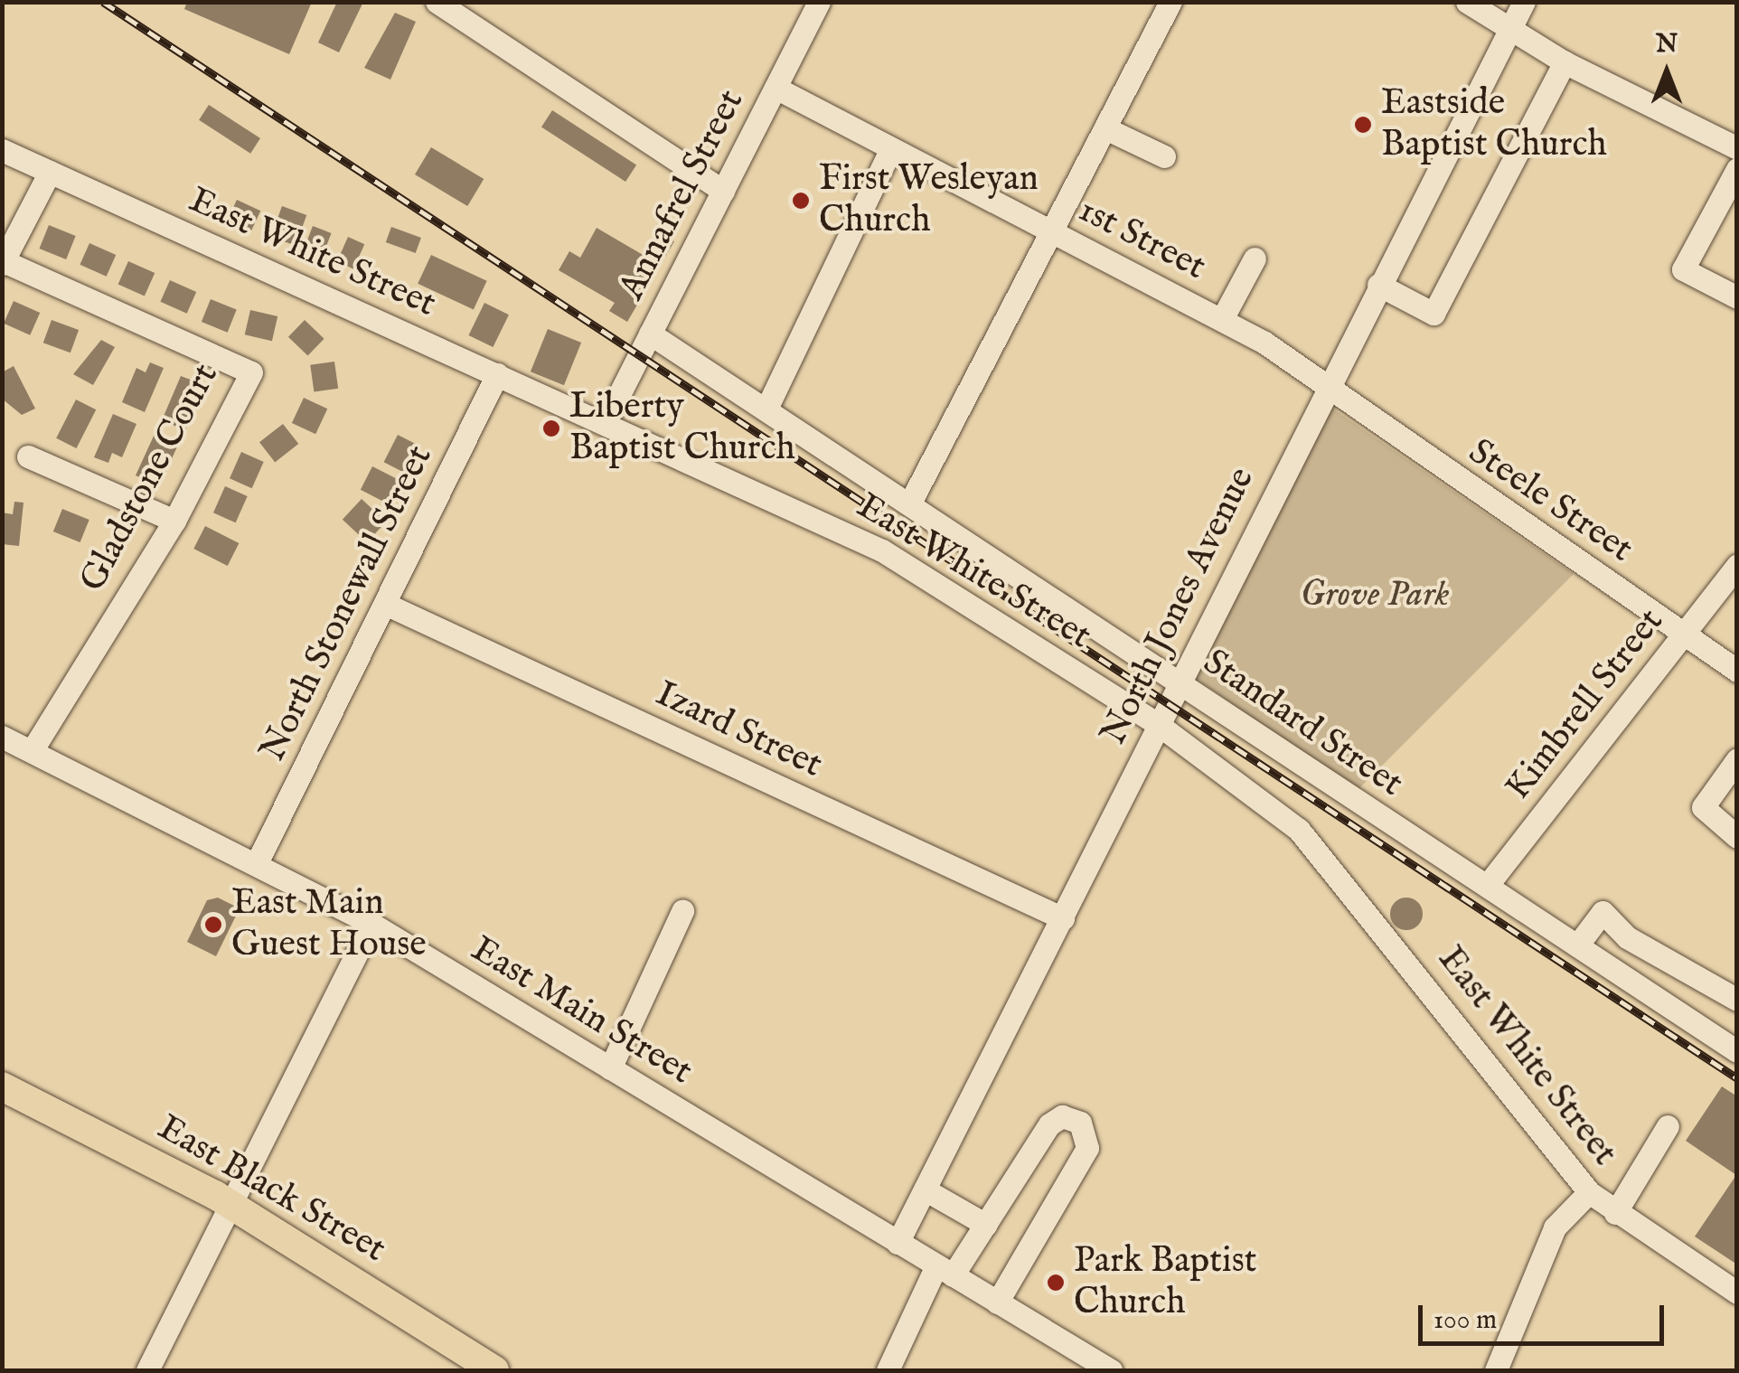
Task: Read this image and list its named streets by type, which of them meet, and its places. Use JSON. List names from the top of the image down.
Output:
{
  "streets": {
    "main road": ["East Black Street"],
    "street": [
      "Annafrel Street",
      "1st Street",
      "East White Street",
      "Gladstone Court",
      "Steele Street",
      "North Stonewall Street",
      "North Jones Avenue",
      "Kimbrell Street",
      "Standard Street",
      "Izard Street",
      "East Main Street"
    ]
  },
  "crossings": [
    ["Annafrel Street", "1st Street"],
    ["Annafrel Street", "East White Street"],
    ["Annafrel Street", "Standard Street"],
    ["1st Street", "Steele Street"],
    ["1st Street", "North Jones Avenue"],
    ["East White Street", "North Stonewall Street"],
    ["East White Street", "North Jones Avenue"],
    ["Gladstone Court", "East Main Street"],
    ["Steele Street", "North Jones Avenue"],
    ["Steele Street", "Kimbrell Street"],
    ["North Stonewall Street", "Izard Street"],
    ["North Stonewall Street", "East Main Street"],
    ["North Jones Avenue", "Standard Street"],
    ["North Jones Avenue", "Izard Street"],
    ["North Jones Avenue", "East Main Street"],
    ["Kimbrell Street", "Standard Street"]
  ],
  "parks": ["Grove Park"],
  "places": [
    "Eastside Baptist Church",
    "First Wesleyan Church",
    "Liberty Baptist Church",
    "East Main Guest House",
    "Park Baptist Church"
  ],
  "scale_bar": "100 m",
  "north": "top"
}
